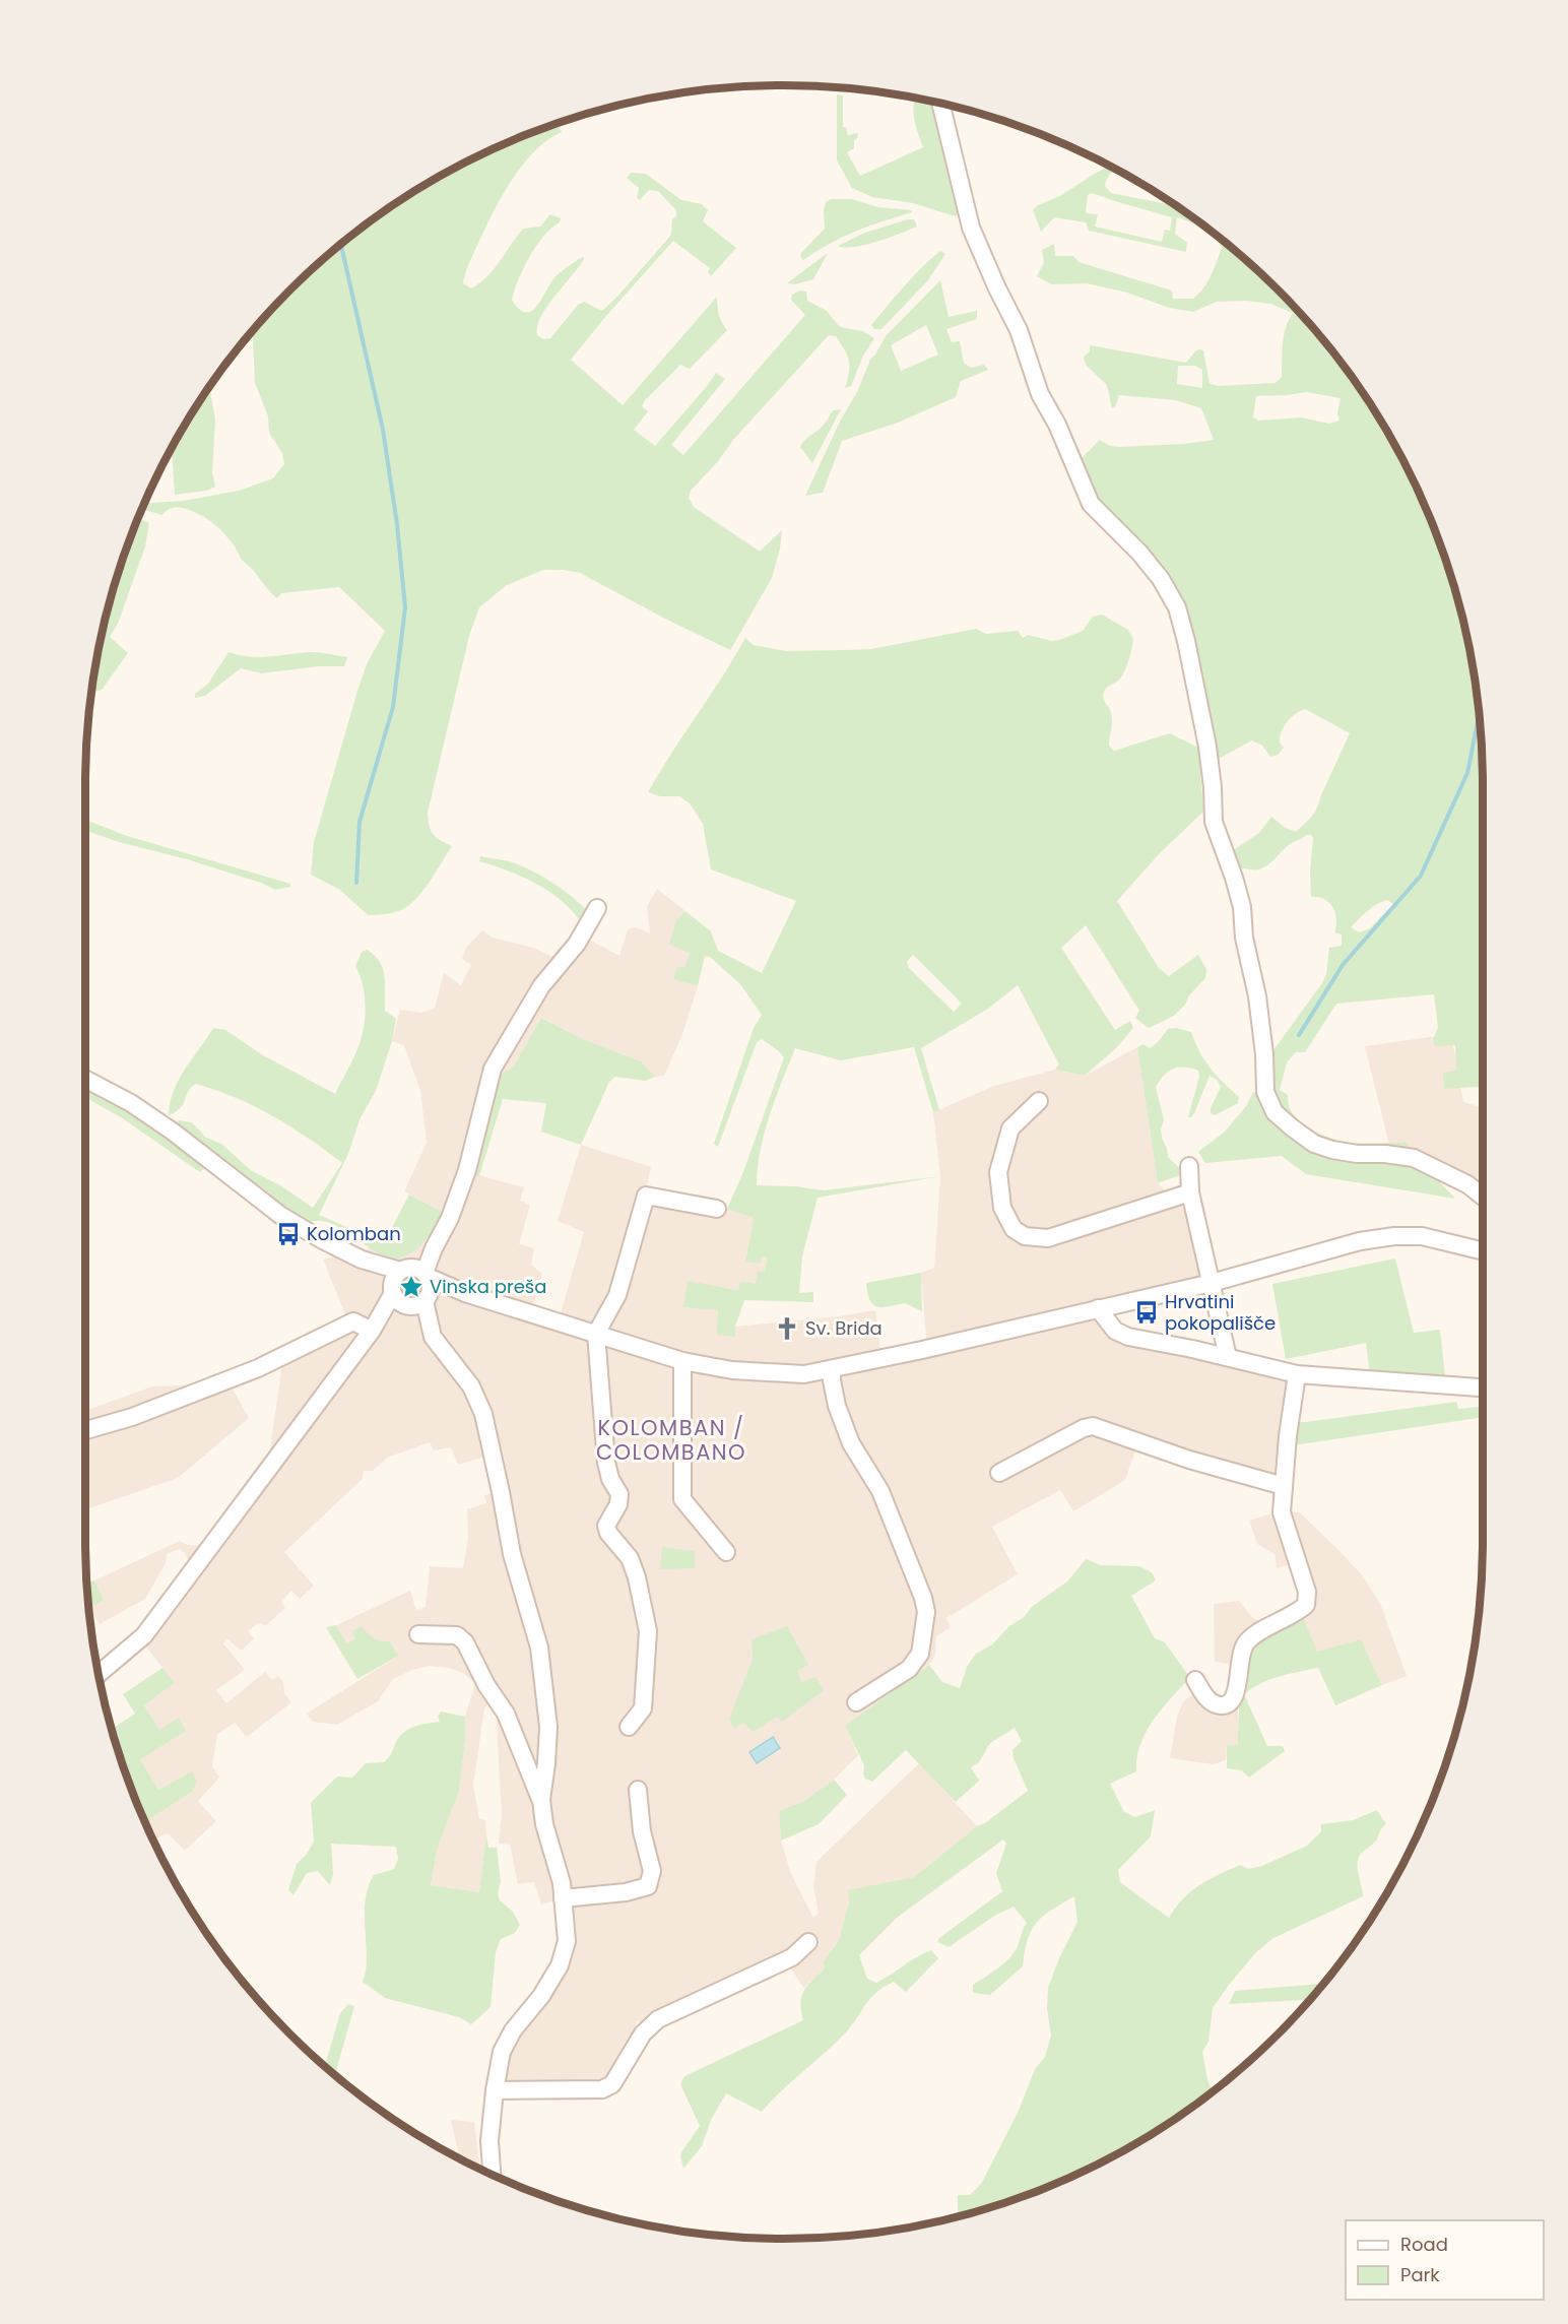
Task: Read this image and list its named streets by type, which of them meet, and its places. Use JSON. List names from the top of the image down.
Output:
{
  "districts": ["KOLOMBAN / COLOMBANO"],
  "places": {
    "bus stop": ["Kolomban", "Hrvatini pokopališče"],
    "place": ["Vinska preša"],
    "church": ["Sv. Brida"]
  },
  "legend": ["Road", "Park"]
}
